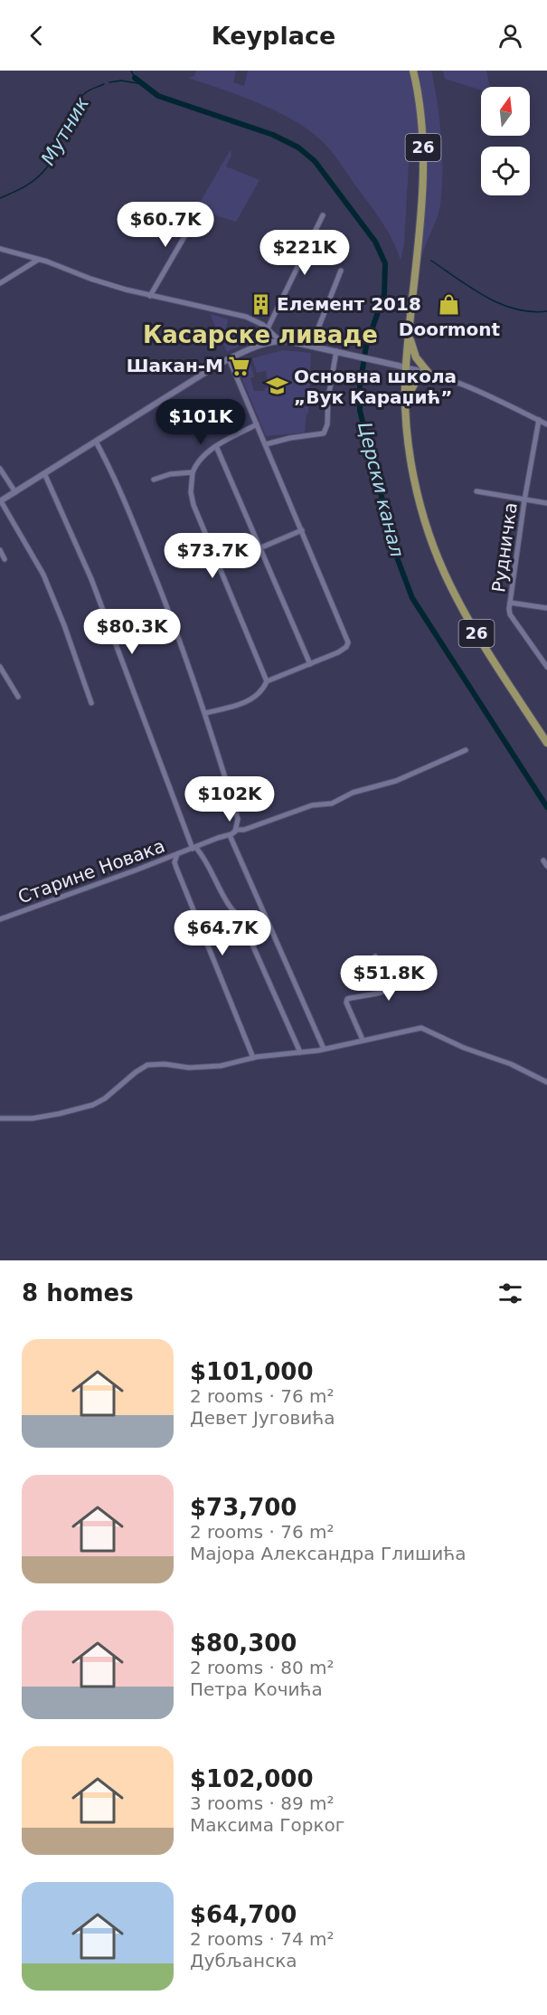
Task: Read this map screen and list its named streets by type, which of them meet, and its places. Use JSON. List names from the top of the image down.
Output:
{
  "streets": {
    "main road": ["26"],
    "street": ["Рудничка", "Старине Новака"]
  },
  "districts": ["Касарске ливаде"],
  "water": ["Мутник", "Церски канал"],
  "places": {
    "building": ["Елемент 2018"],
    "shop": ["Doormont"],
    "supermarket": ["Шакан-М"],
    "school or university": ["Основна школа „Вук Караџић”"]
  },
  "north": "top",
  "page": {
    "header": "Keyplace",
    "price": [
      "$60.7K",
      "$221K",
      "$101K",
      "$73.7K",
      "$80.3K",
      "$102K",
      "$64.7K",
      "$51.8K"
    ],
    "heading": "8 homes",
    "list": [
      {
        "name": "$101,000",
        "note": "2 rooms · 76 m² · Девет Југовића"
      },
      {
        "name": "$73,700",
        "note": "2 rooms · 76 m² · Мајора Александра Глишића"
      },
      {
        "name": "$80,300",
        "note": "2 rooms · 80 m² · Петра Кочића"
      },
      {
        "name": "$102,000",
        "note": "3 rooms · 89 m² · Максима Горког"
      },
      {
        "name": "$64,700",
        "note": "2 rooms · 74 m² · Дубљанска"
      }
    ]
  }
}
